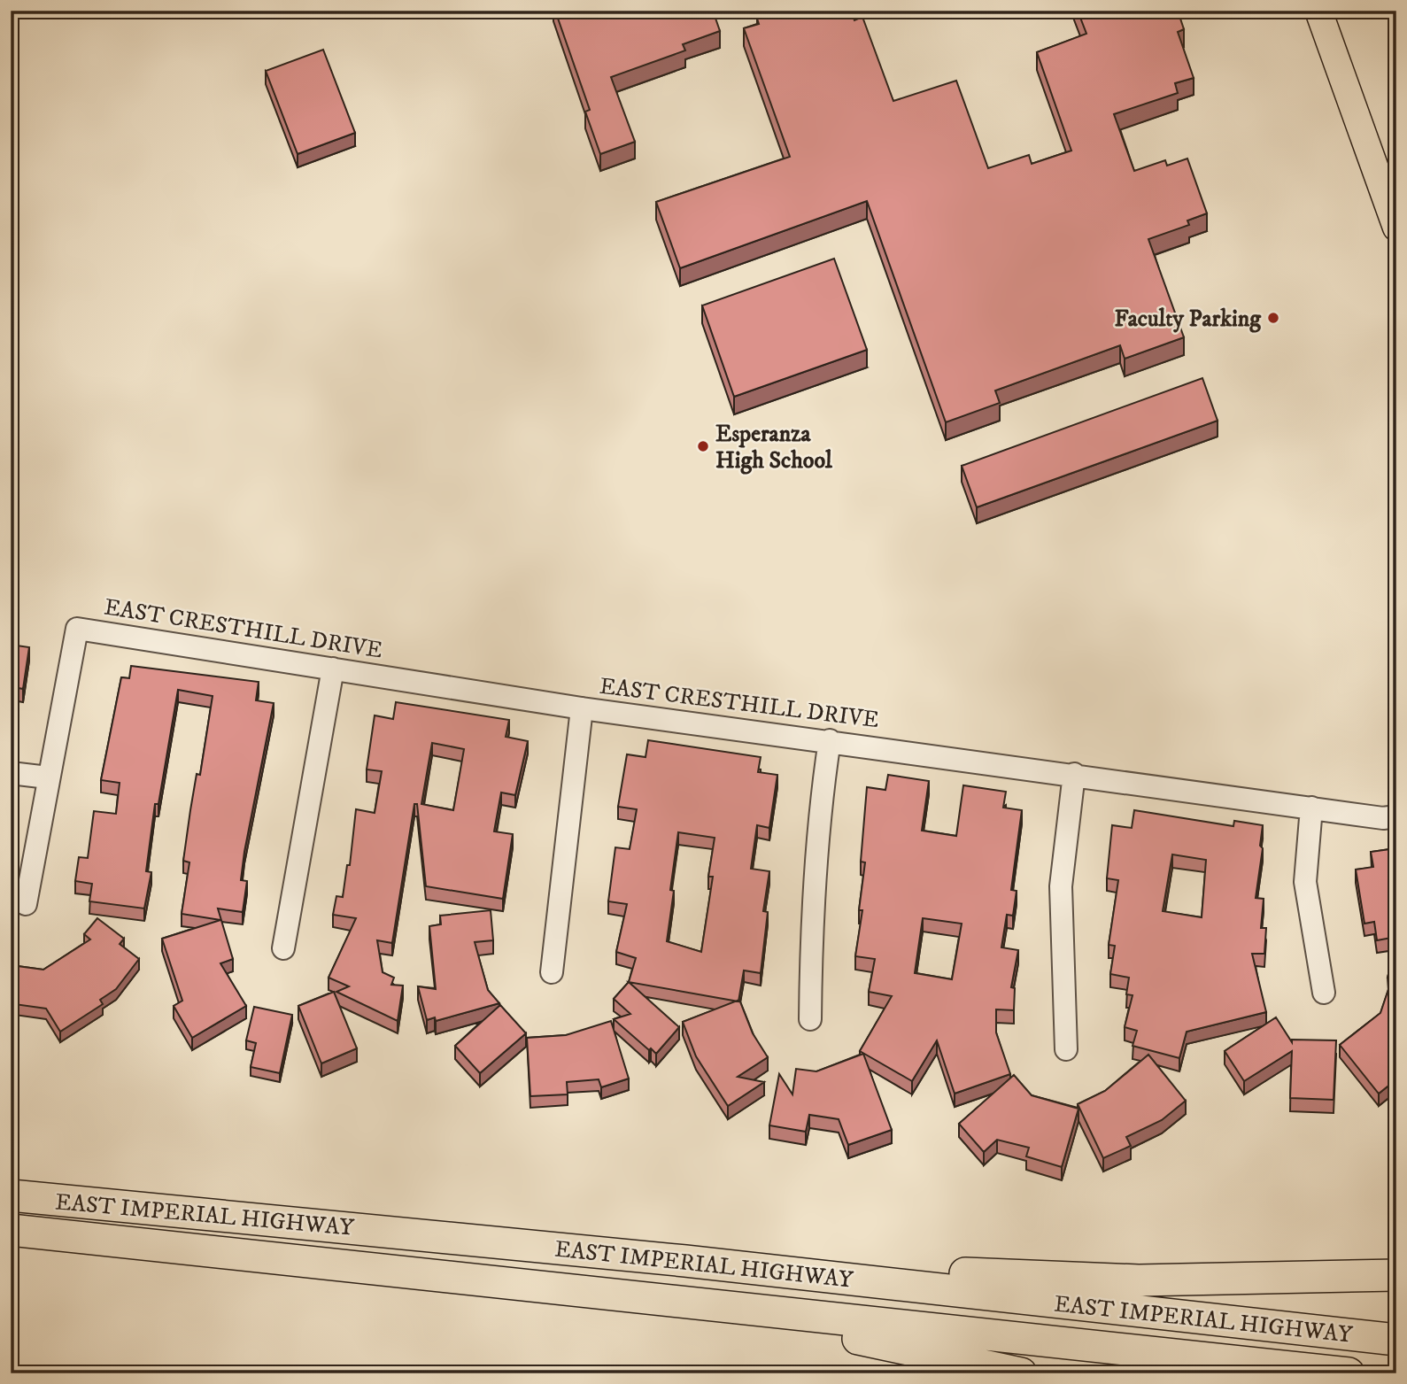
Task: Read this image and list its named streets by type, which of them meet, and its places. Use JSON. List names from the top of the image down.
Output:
{
  "streets": {
    "highway": ["EAST IMPERIAL HIGHWAY"],
    "street": ["EAST CRESTHILL DRIVE"]
  },
  "places": ["Faculty Parking", "Esperanza High School"]
}
